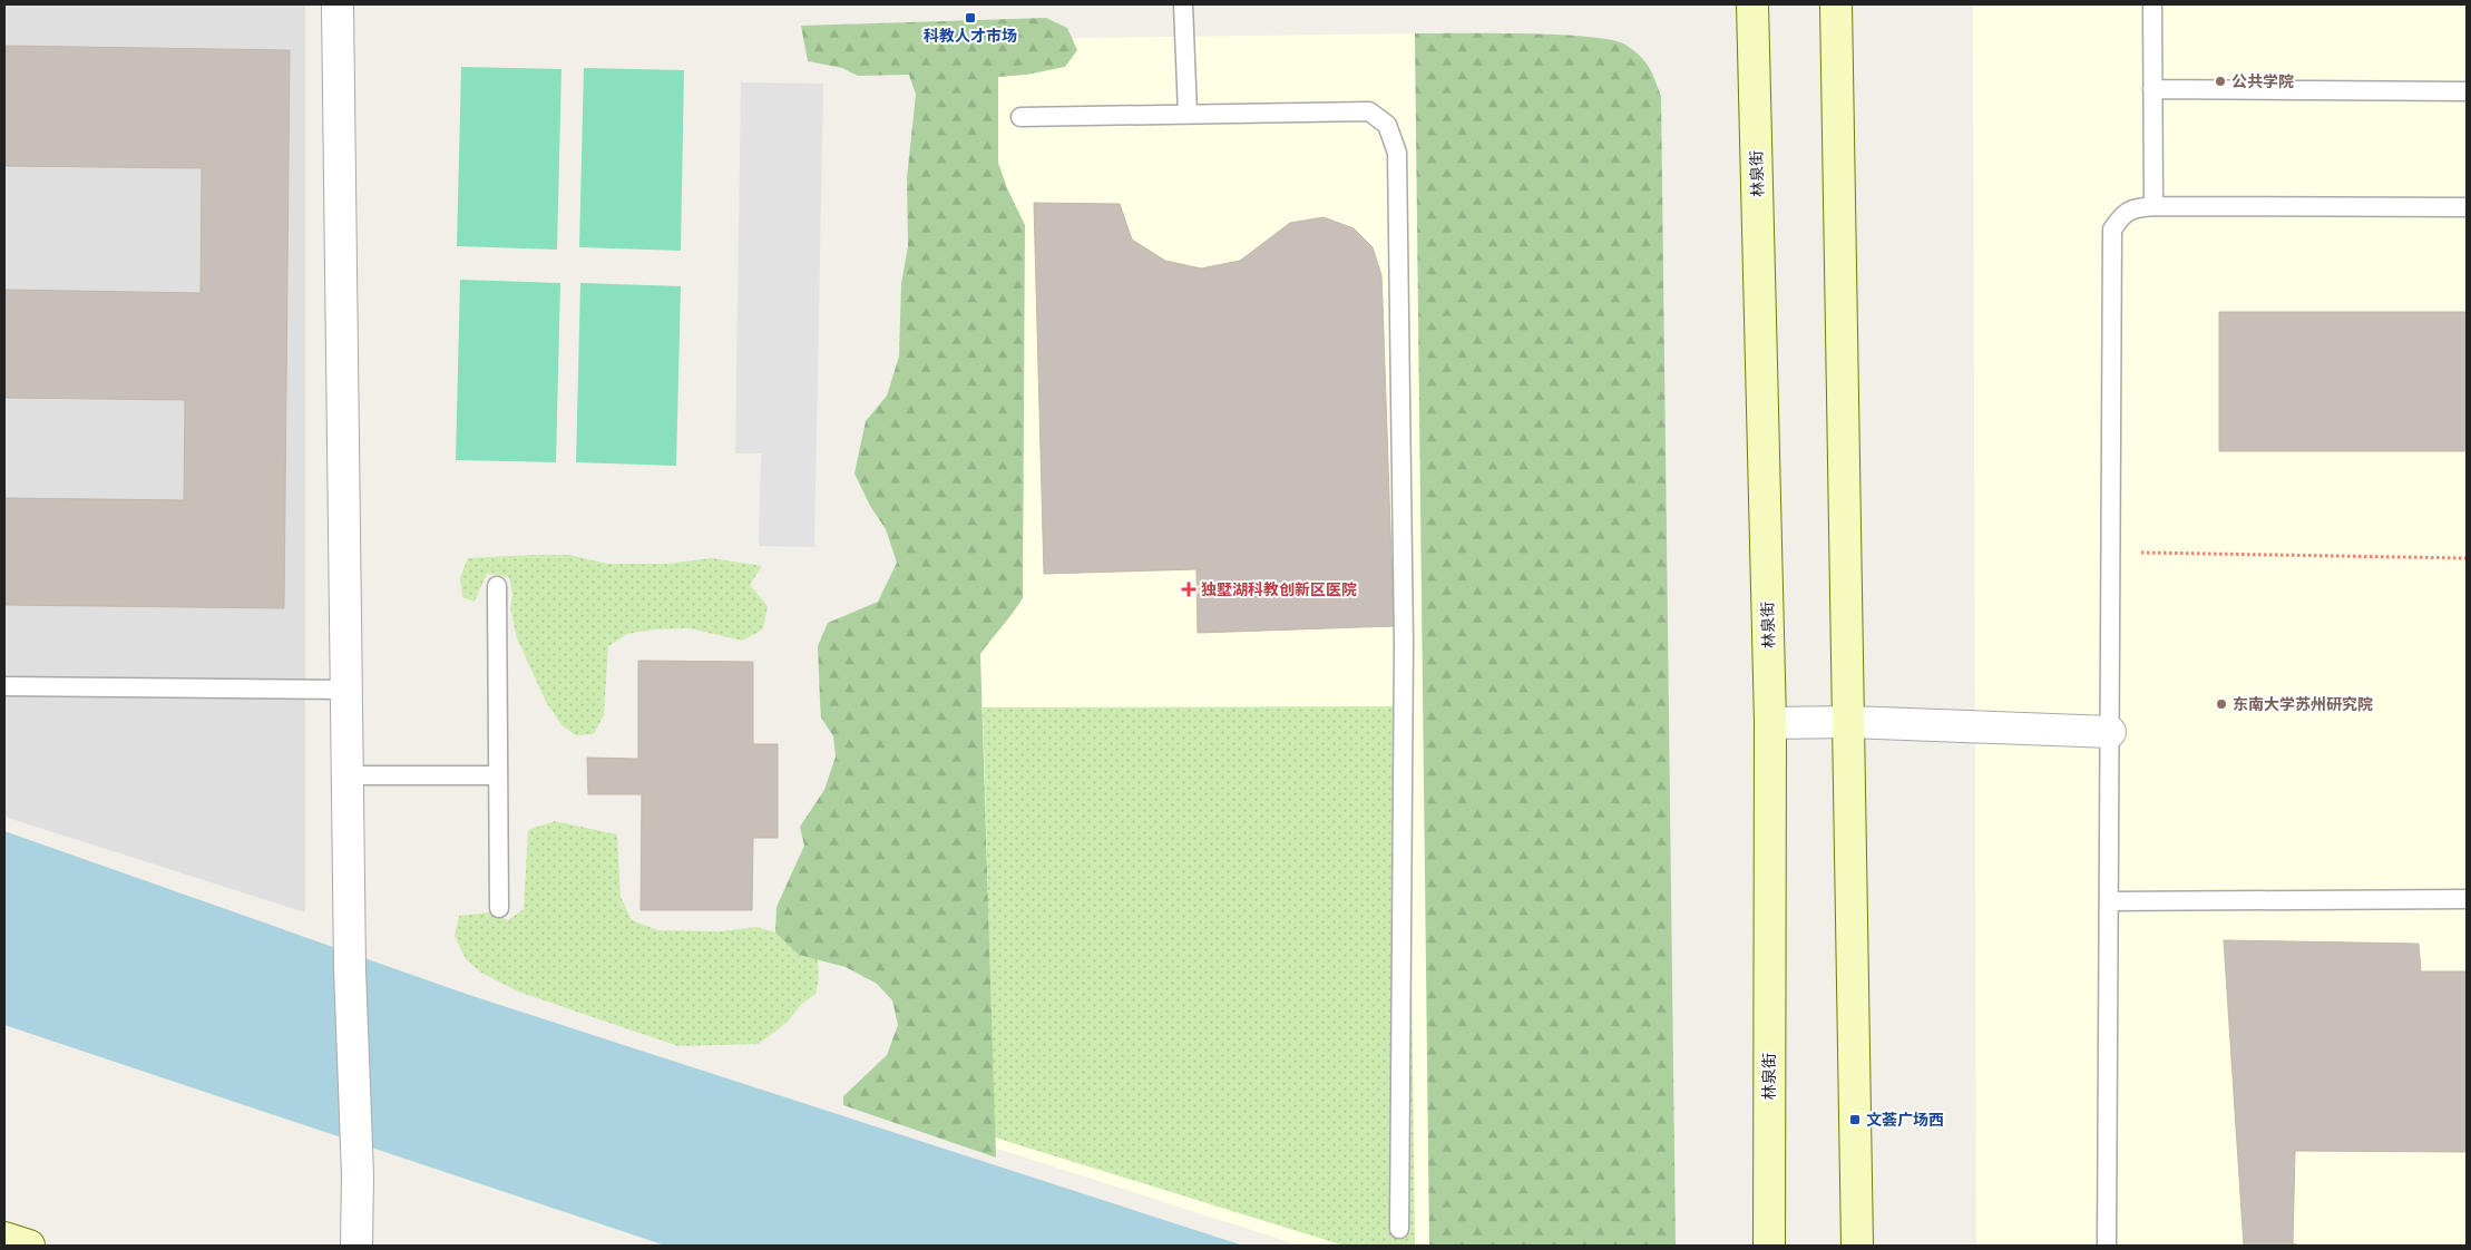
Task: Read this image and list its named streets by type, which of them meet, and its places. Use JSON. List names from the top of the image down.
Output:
{
  "streets": {
    "main road": ["林泉街"]
  },
  "places": {
    "transit": ["科教人才市场", "文荟广场西"],
    "other": ["公共学院", "东南大学苏州研究院"],
    "health": ["独墅湖科教创新区医院"]
  }
}
